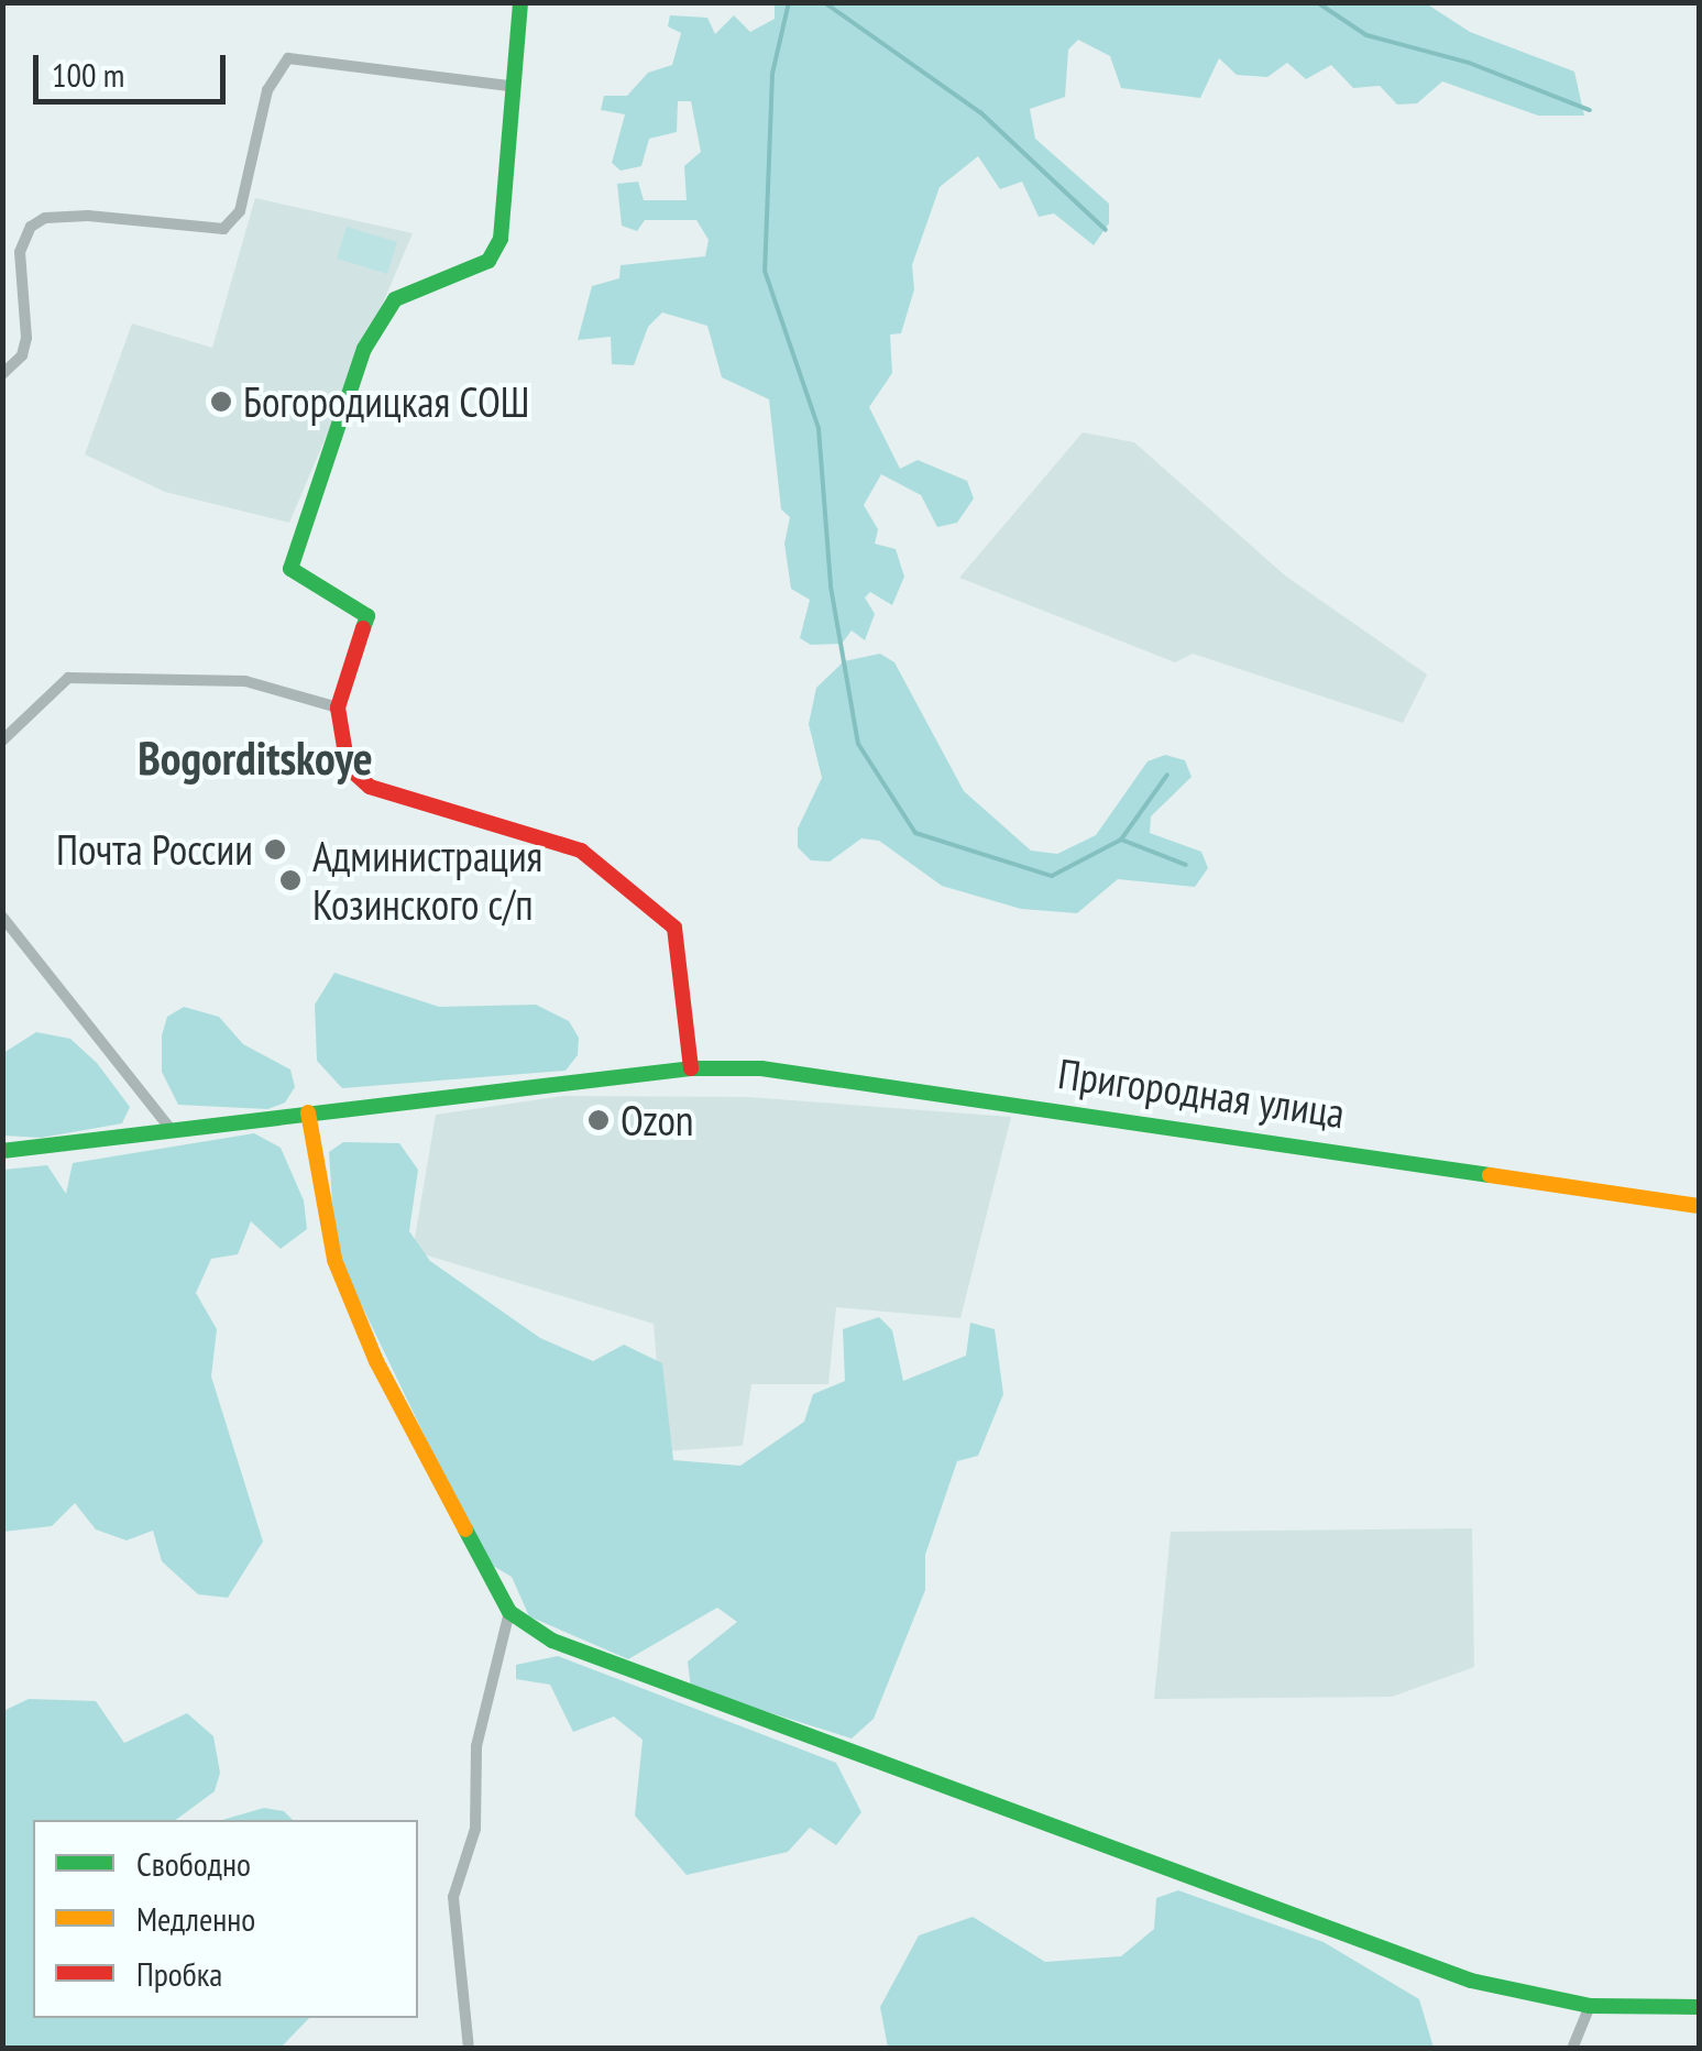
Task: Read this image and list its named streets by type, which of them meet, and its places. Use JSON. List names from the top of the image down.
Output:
{
  "streets": {
    "street": ["Пригородная улица"]
  },
  "districts": ["Bogorditskoye"],
  "places": [
    "Богородицкая СОШ",
    "Почта России",
    "Администрация Козинского с/п",
    "Ozon"
  ],
  "legend": ["Свободно", "Медленно", "Пробка"],
  "scale_bar": "100 m"
}
